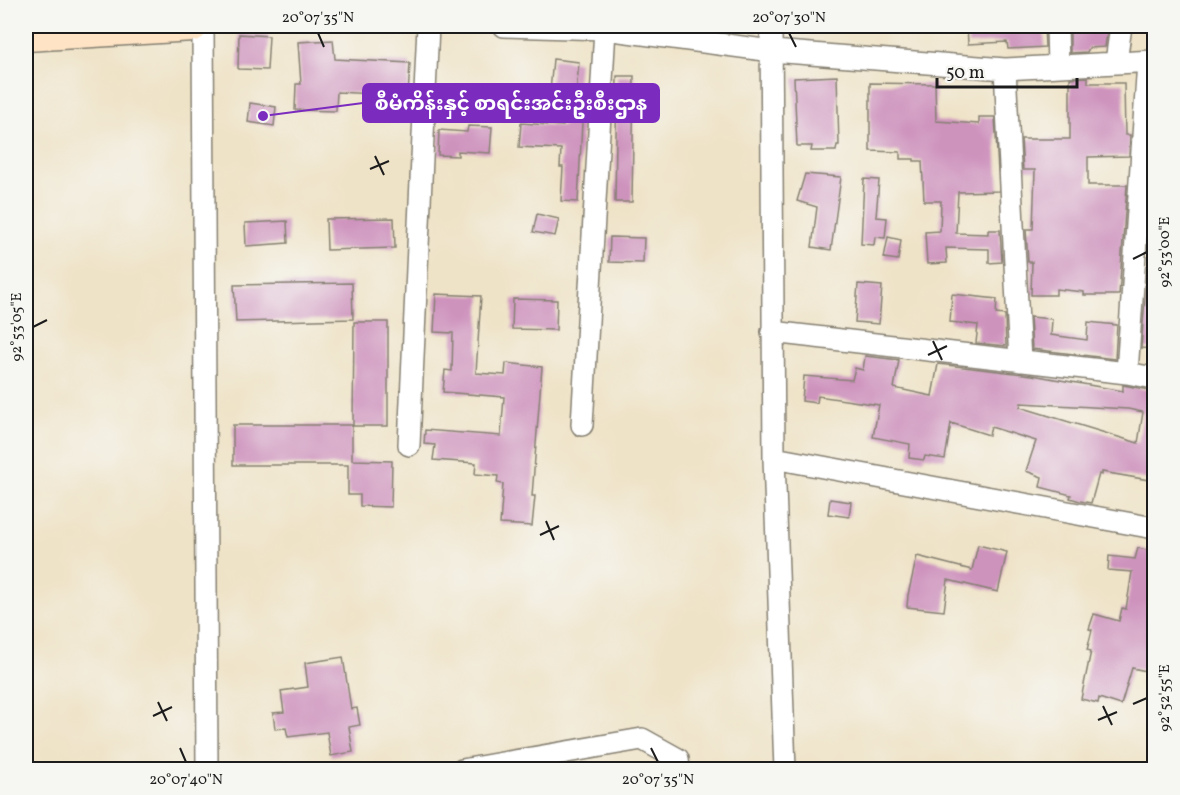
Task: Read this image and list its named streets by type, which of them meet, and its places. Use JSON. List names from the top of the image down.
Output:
{
  "places": ["စီမံကိန်းနှင့် စာရင်းအင်းဦးစီးဌာန"],
  "scale_bar": "50 m",
  "coordinates": [
    "20°07'35\"N",
    "20°07'30\"N",
    "92°53'00\"E",
    "92°53'05\"E",
    "92°52'55\"E",
    "20°07'40\"N"
  ]
}
